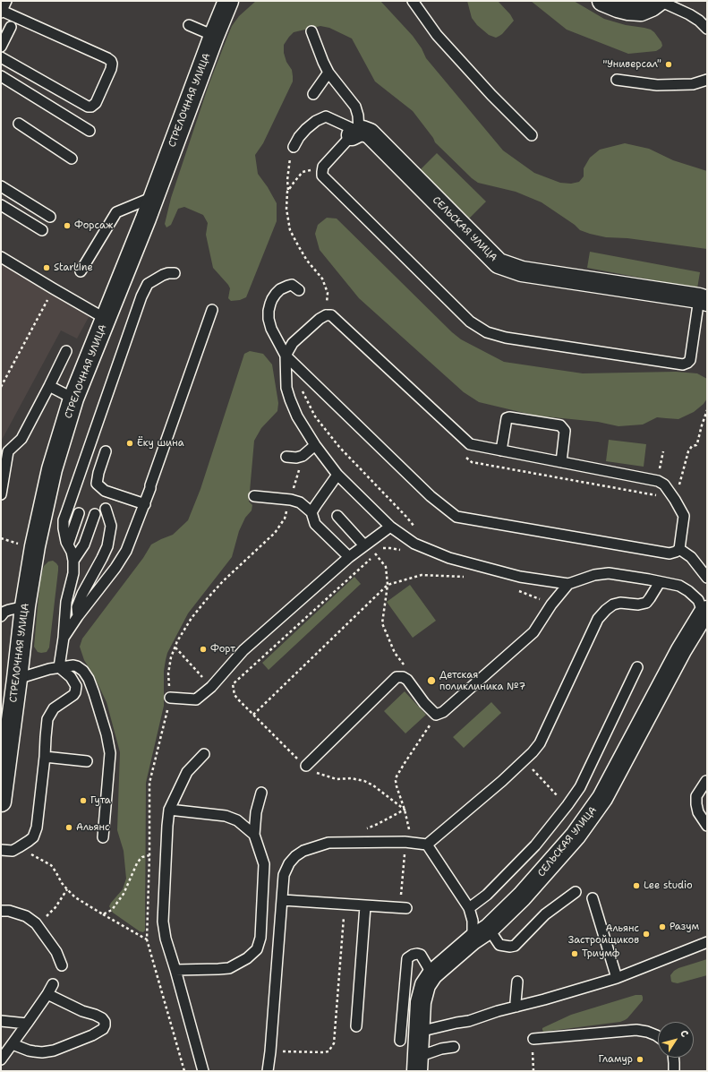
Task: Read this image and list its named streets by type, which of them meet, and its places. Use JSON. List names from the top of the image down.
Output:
{
  "streets": {
    "street": ["СТРЕЛОЧНАЯ УЛИЦА", "СЕЛЬСКАЯ УЛИЦА"]
  },
  "places": [
    "\"Универсал\"",
    "Форсаж",
    "StarLine",
    "Ёку шина",
    "Форт",
    "Детская поликлиника №7",
    "Гута",
    "Альянс",
    "Lee studio",
    "Разум",
    "Альянс Застройщиков",
    "Триумф",
    "Гламур"
  ],
  "north": "top right"
}
